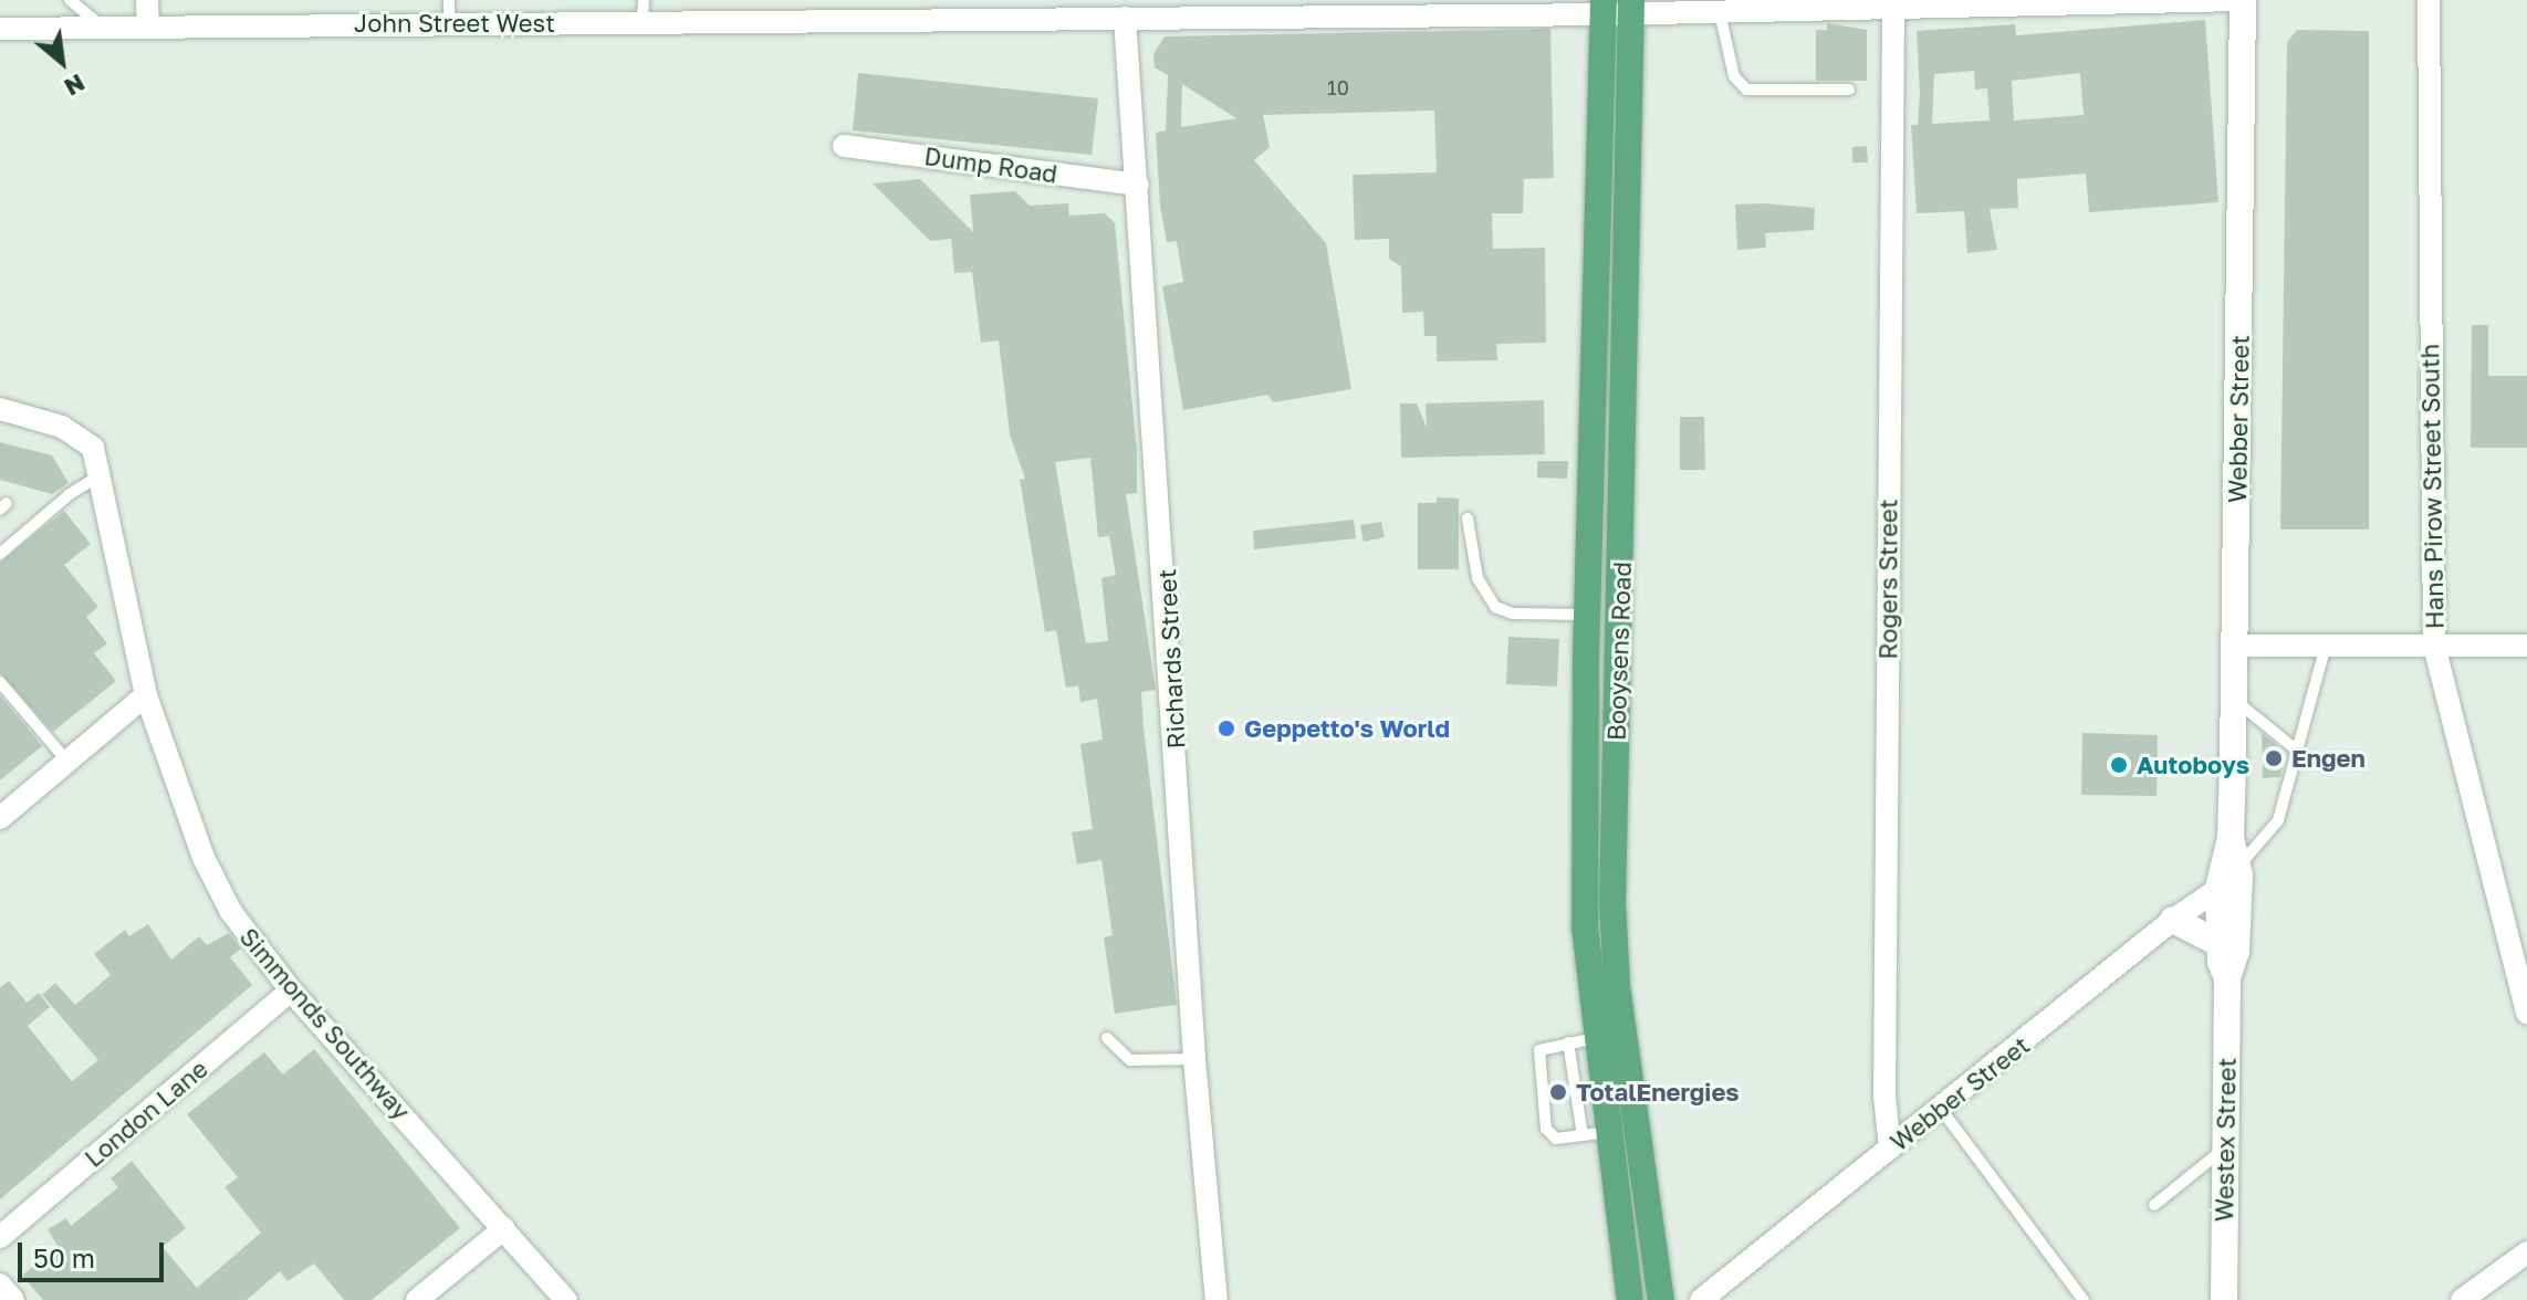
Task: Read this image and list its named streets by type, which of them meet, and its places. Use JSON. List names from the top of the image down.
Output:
{
  "streets": {
    "main road": ["Booysens Road"],
    "street": [
      "John Street West",
      "Dump Road",
      "Webber Street",
      "Hans Pirow Street South",
      "Rogers Street",
      "Richards Street",
      "Simmonds Southway",
      "London Lane",
      "Westex Street"
    ]
  },
  "crossings": [
    ["John Street West", "Rogers Street"],
    ["John Street West", "Booysens Road"],
    ["John Street West", "Richards Street"],
    ["Dump Road", "Richards Street"],
    ["Webber Street", "Rogers Street"],
    ["Webber Street", "Westex Street"],
    ["Simmonds Southway", "London Lane"]
  ],
  "places": [
    "Geppetto's World",
    "Engen",
    "Autoboys",
    "TotalEnergies"
  ],
  "house_numbers": ["10"],
  "scale_bar": "50 m",
  "north": "bottom right"
}
